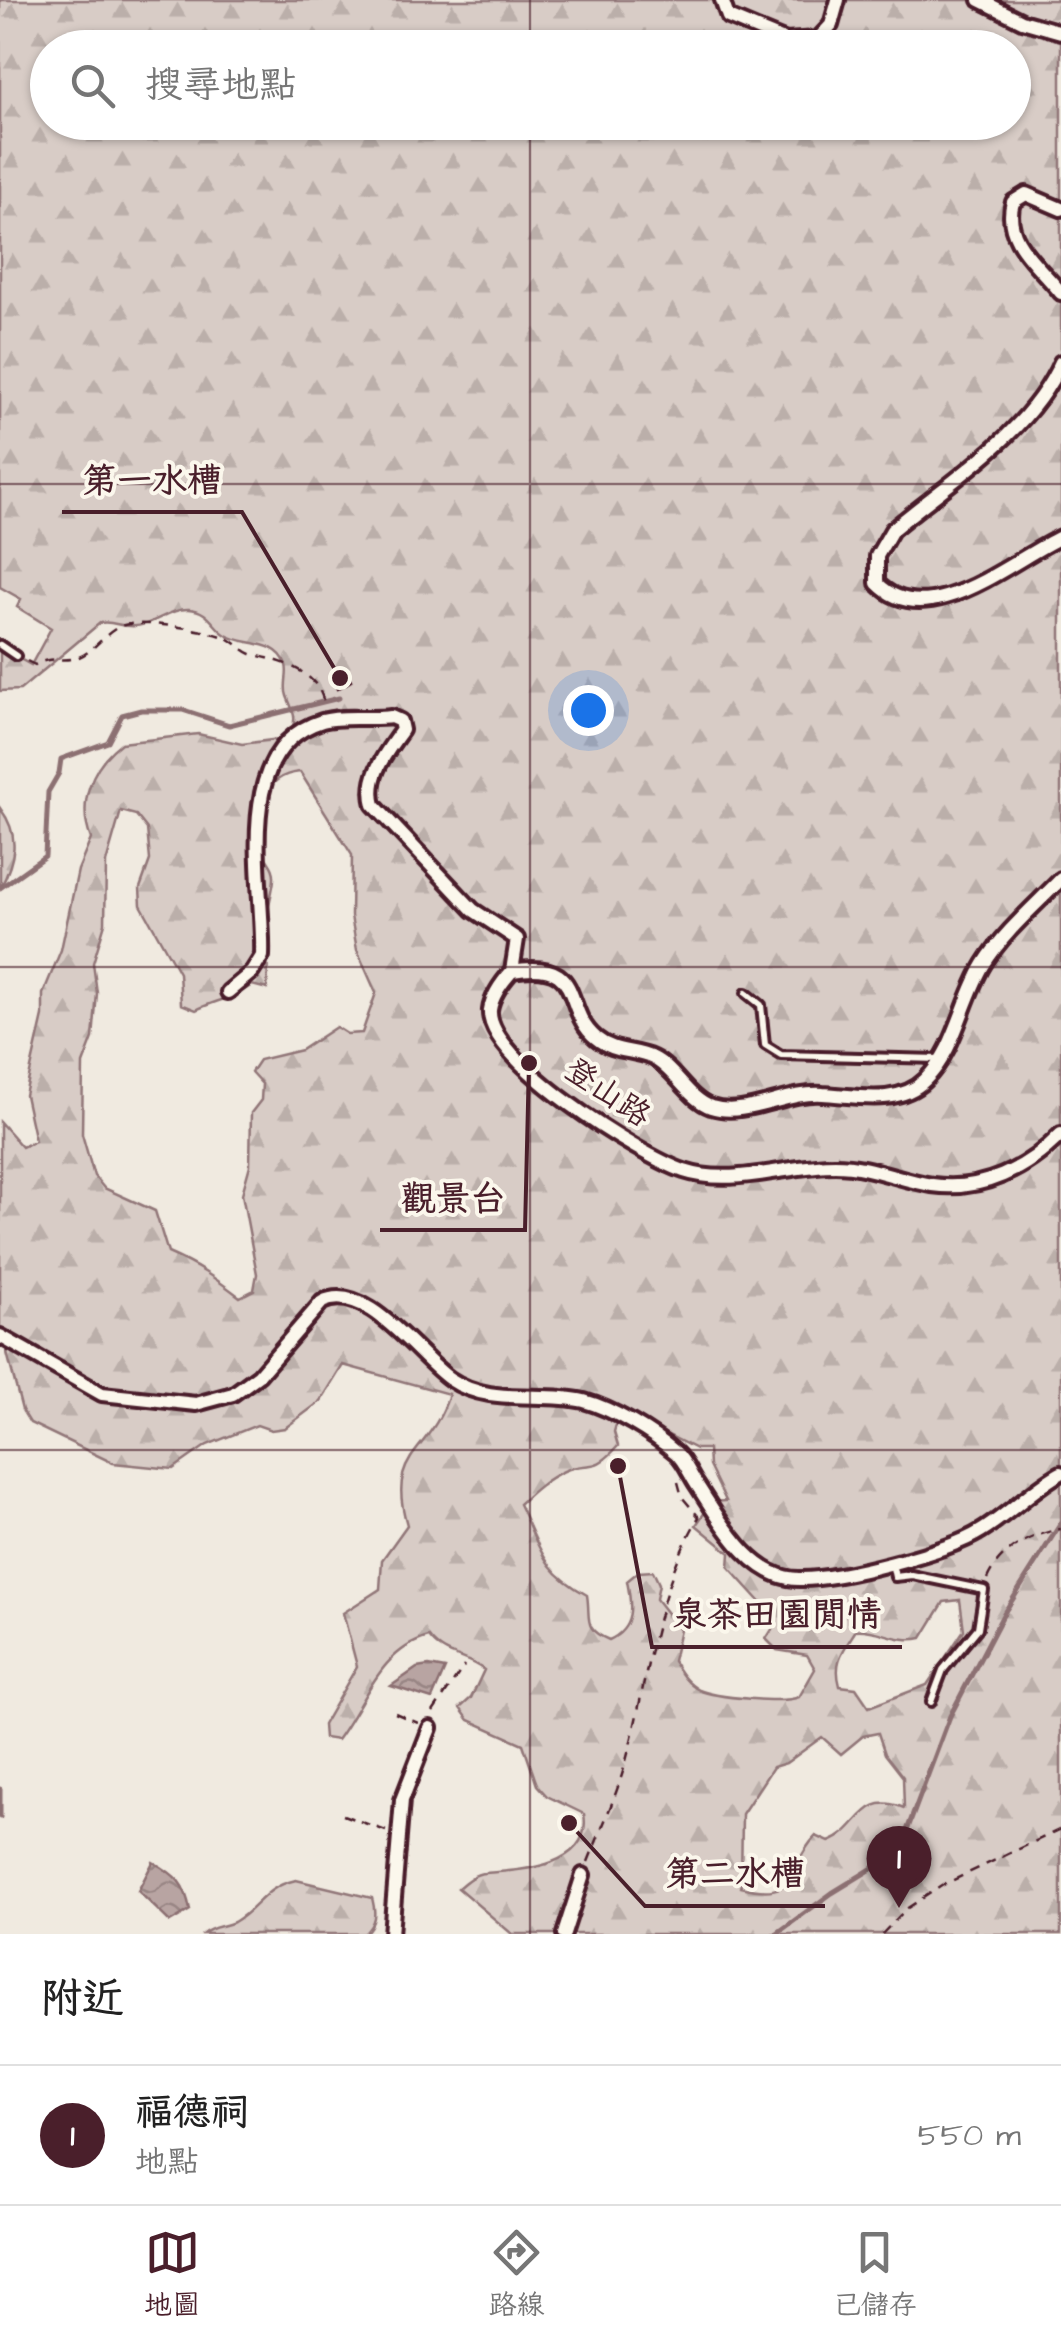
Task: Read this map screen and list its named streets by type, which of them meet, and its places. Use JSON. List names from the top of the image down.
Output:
{
  "streets": {
    "street": ["登山路"]
  },
  "places": [
    "第一水槽",
    "觀景台",
    "泉茶田園閒情",
    "第二水槽"
  ],
  "page": {
    "search": "搜尋地點",
    "pins": "1",
    "heading": "附近",
    "list": [
      {
        "mark": "1",
        "name": "福德祠",
        "note": "地點",
        "value": "550 m"
      }
    ],
    "nav": ["地圖", "路線", "已儲存"]
  }
}
